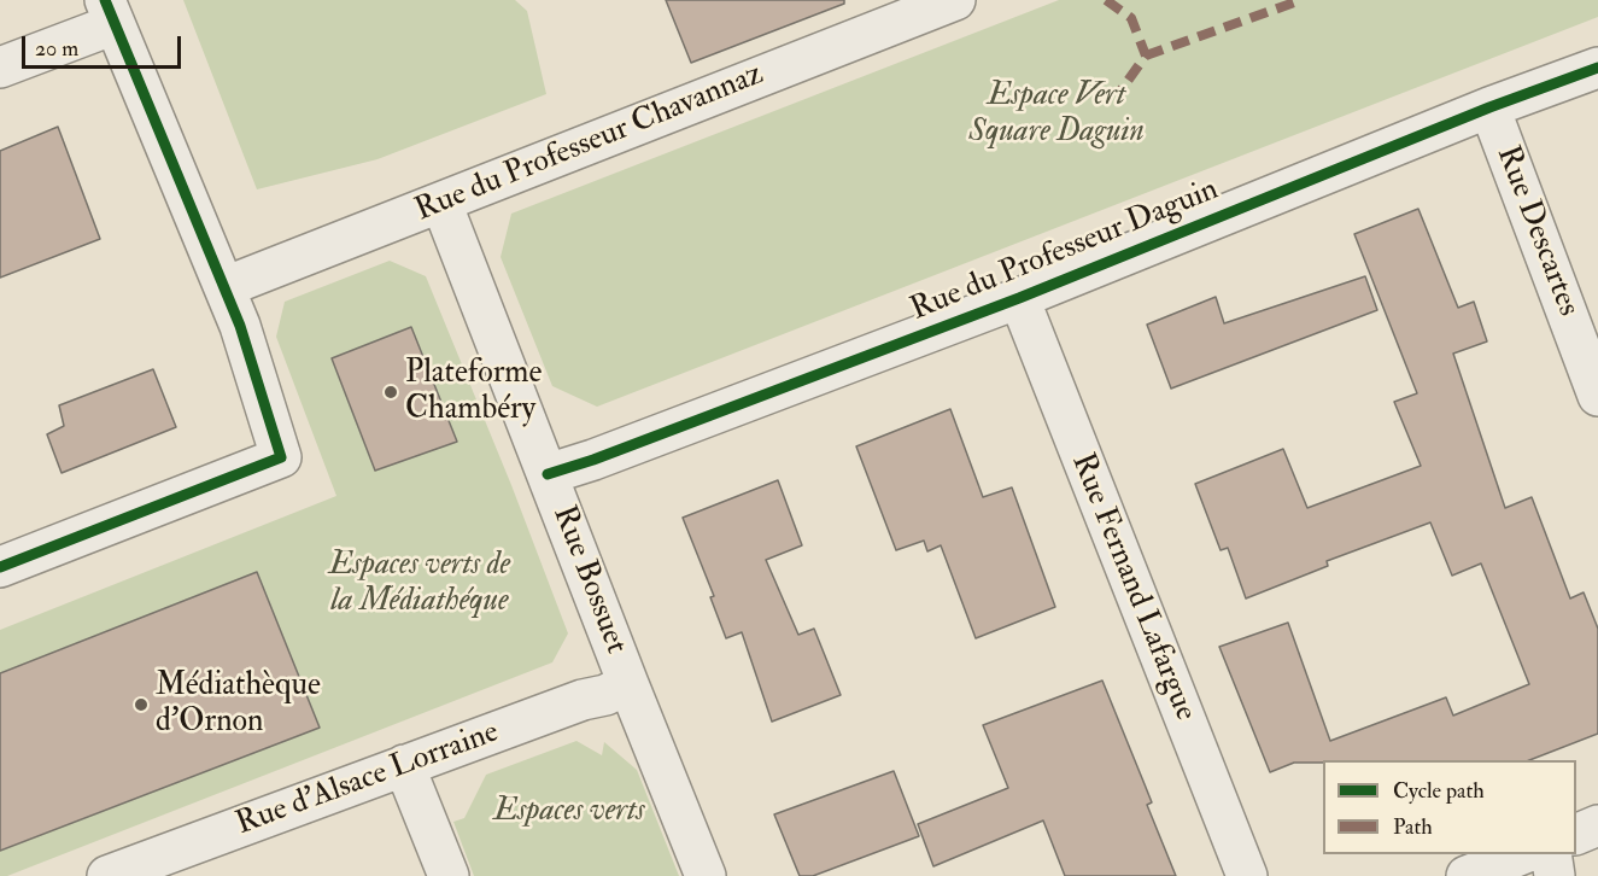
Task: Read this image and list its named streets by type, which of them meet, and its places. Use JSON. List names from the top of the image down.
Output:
{
  "streets": {
    "street": [
      "Rue du Professeur Chavannaz",
      "Rue Descartes",
      "Rue du Professeur Daguin",
      "Rue Bossuet",
      "Rue Fernand Lafargue",
      "Rue d'Alsace Lorraine"
    ]
  },
  "crossings": [
    ["Rue du Professeur Chavannaz", "Rue Bossuet"],
    ["Rue Descartes", "Rue du Professeur Daguin"],
    ["Rue du Professeur Daguin", "Rue Bossuet"],
    ["Rue du Professeur Daguin", "Rue Fernand Lafargue"],
    ["Rue Bossuet", "Rue d'Alsace Lorraine"]
  ],
  "parks": ["Espace Vert Square Daguin", "Espaces verts de la Médiathéque", "Espaces verts"],
  "places": ["Plateforme Chambéry", "Médiathèque d’Ornon"],
  "legend": ["Cycle path", "Path"],
  "scale_bar": "20 m"
}
